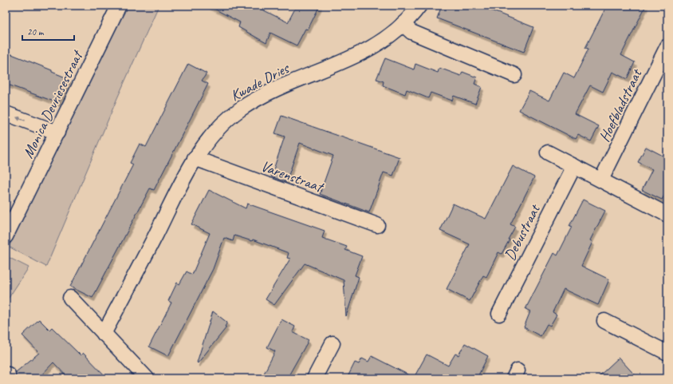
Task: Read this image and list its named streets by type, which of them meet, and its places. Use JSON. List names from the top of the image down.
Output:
{
  "streets": {
    "street": [
      "Kwade Dries",
      "Monica Devriesestraat",
      "Hoefbladstraat",
      "Varenstraat",
      "Debustraat"
    ]
  },
  "crossings": [
    ["Kwade Dries", "Varenstraat"]
  ],
  "scale_bar": "20 m"
}
